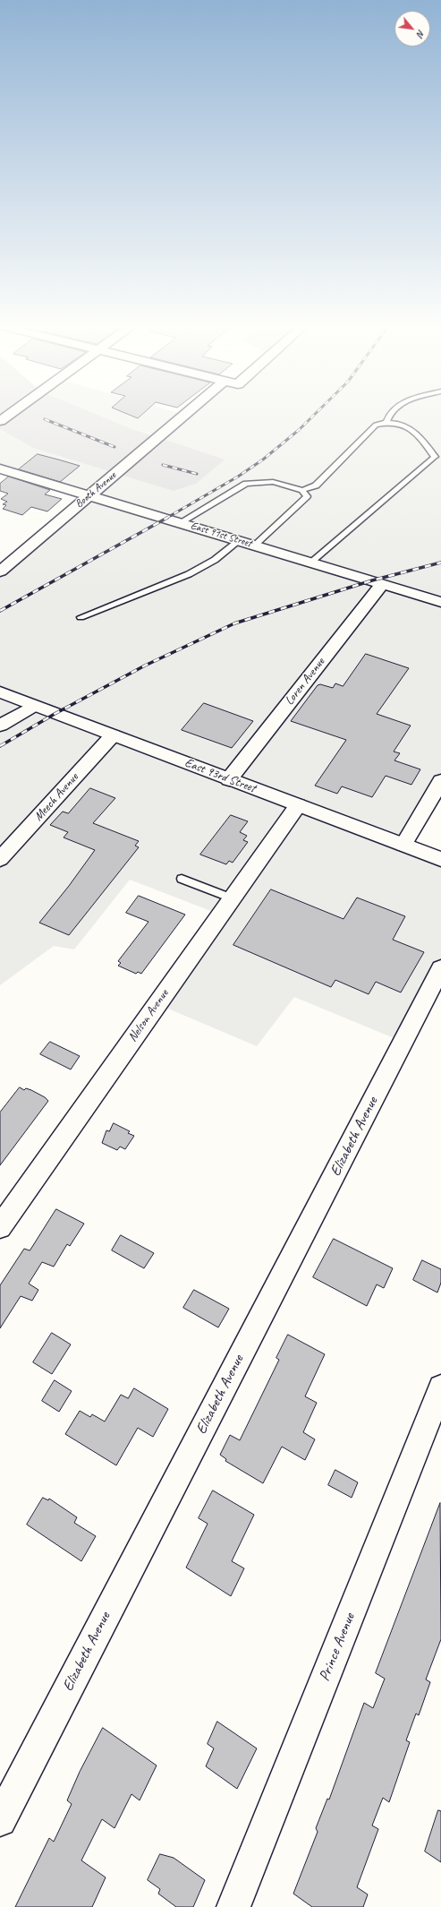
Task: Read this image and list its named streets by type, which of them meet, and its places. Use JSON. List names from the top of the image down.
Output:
{
  "streets": {
    "street": [
      "Booth Avenue",
      "East 91st Street",
      "Loren Avenue",
      "East 93rd Street",
      "Meech Avenue",
      "Nelson Avenue",
      "Elizabeth Avenue",
      "Prince Avenue"
    ]
  },
  "crossings": [
    ["Booth Avenue", "East 91st Street"],
    ["East 91st Street", "Loren Avenue"],
    ["Loren Avenue", "East 93rd Street"],
    ["East 93rd Street", "Meech Avenue"],
    ["East 93rd Street", "Nelson Avenue"]
  ],
  "north": "bottom right"
}
